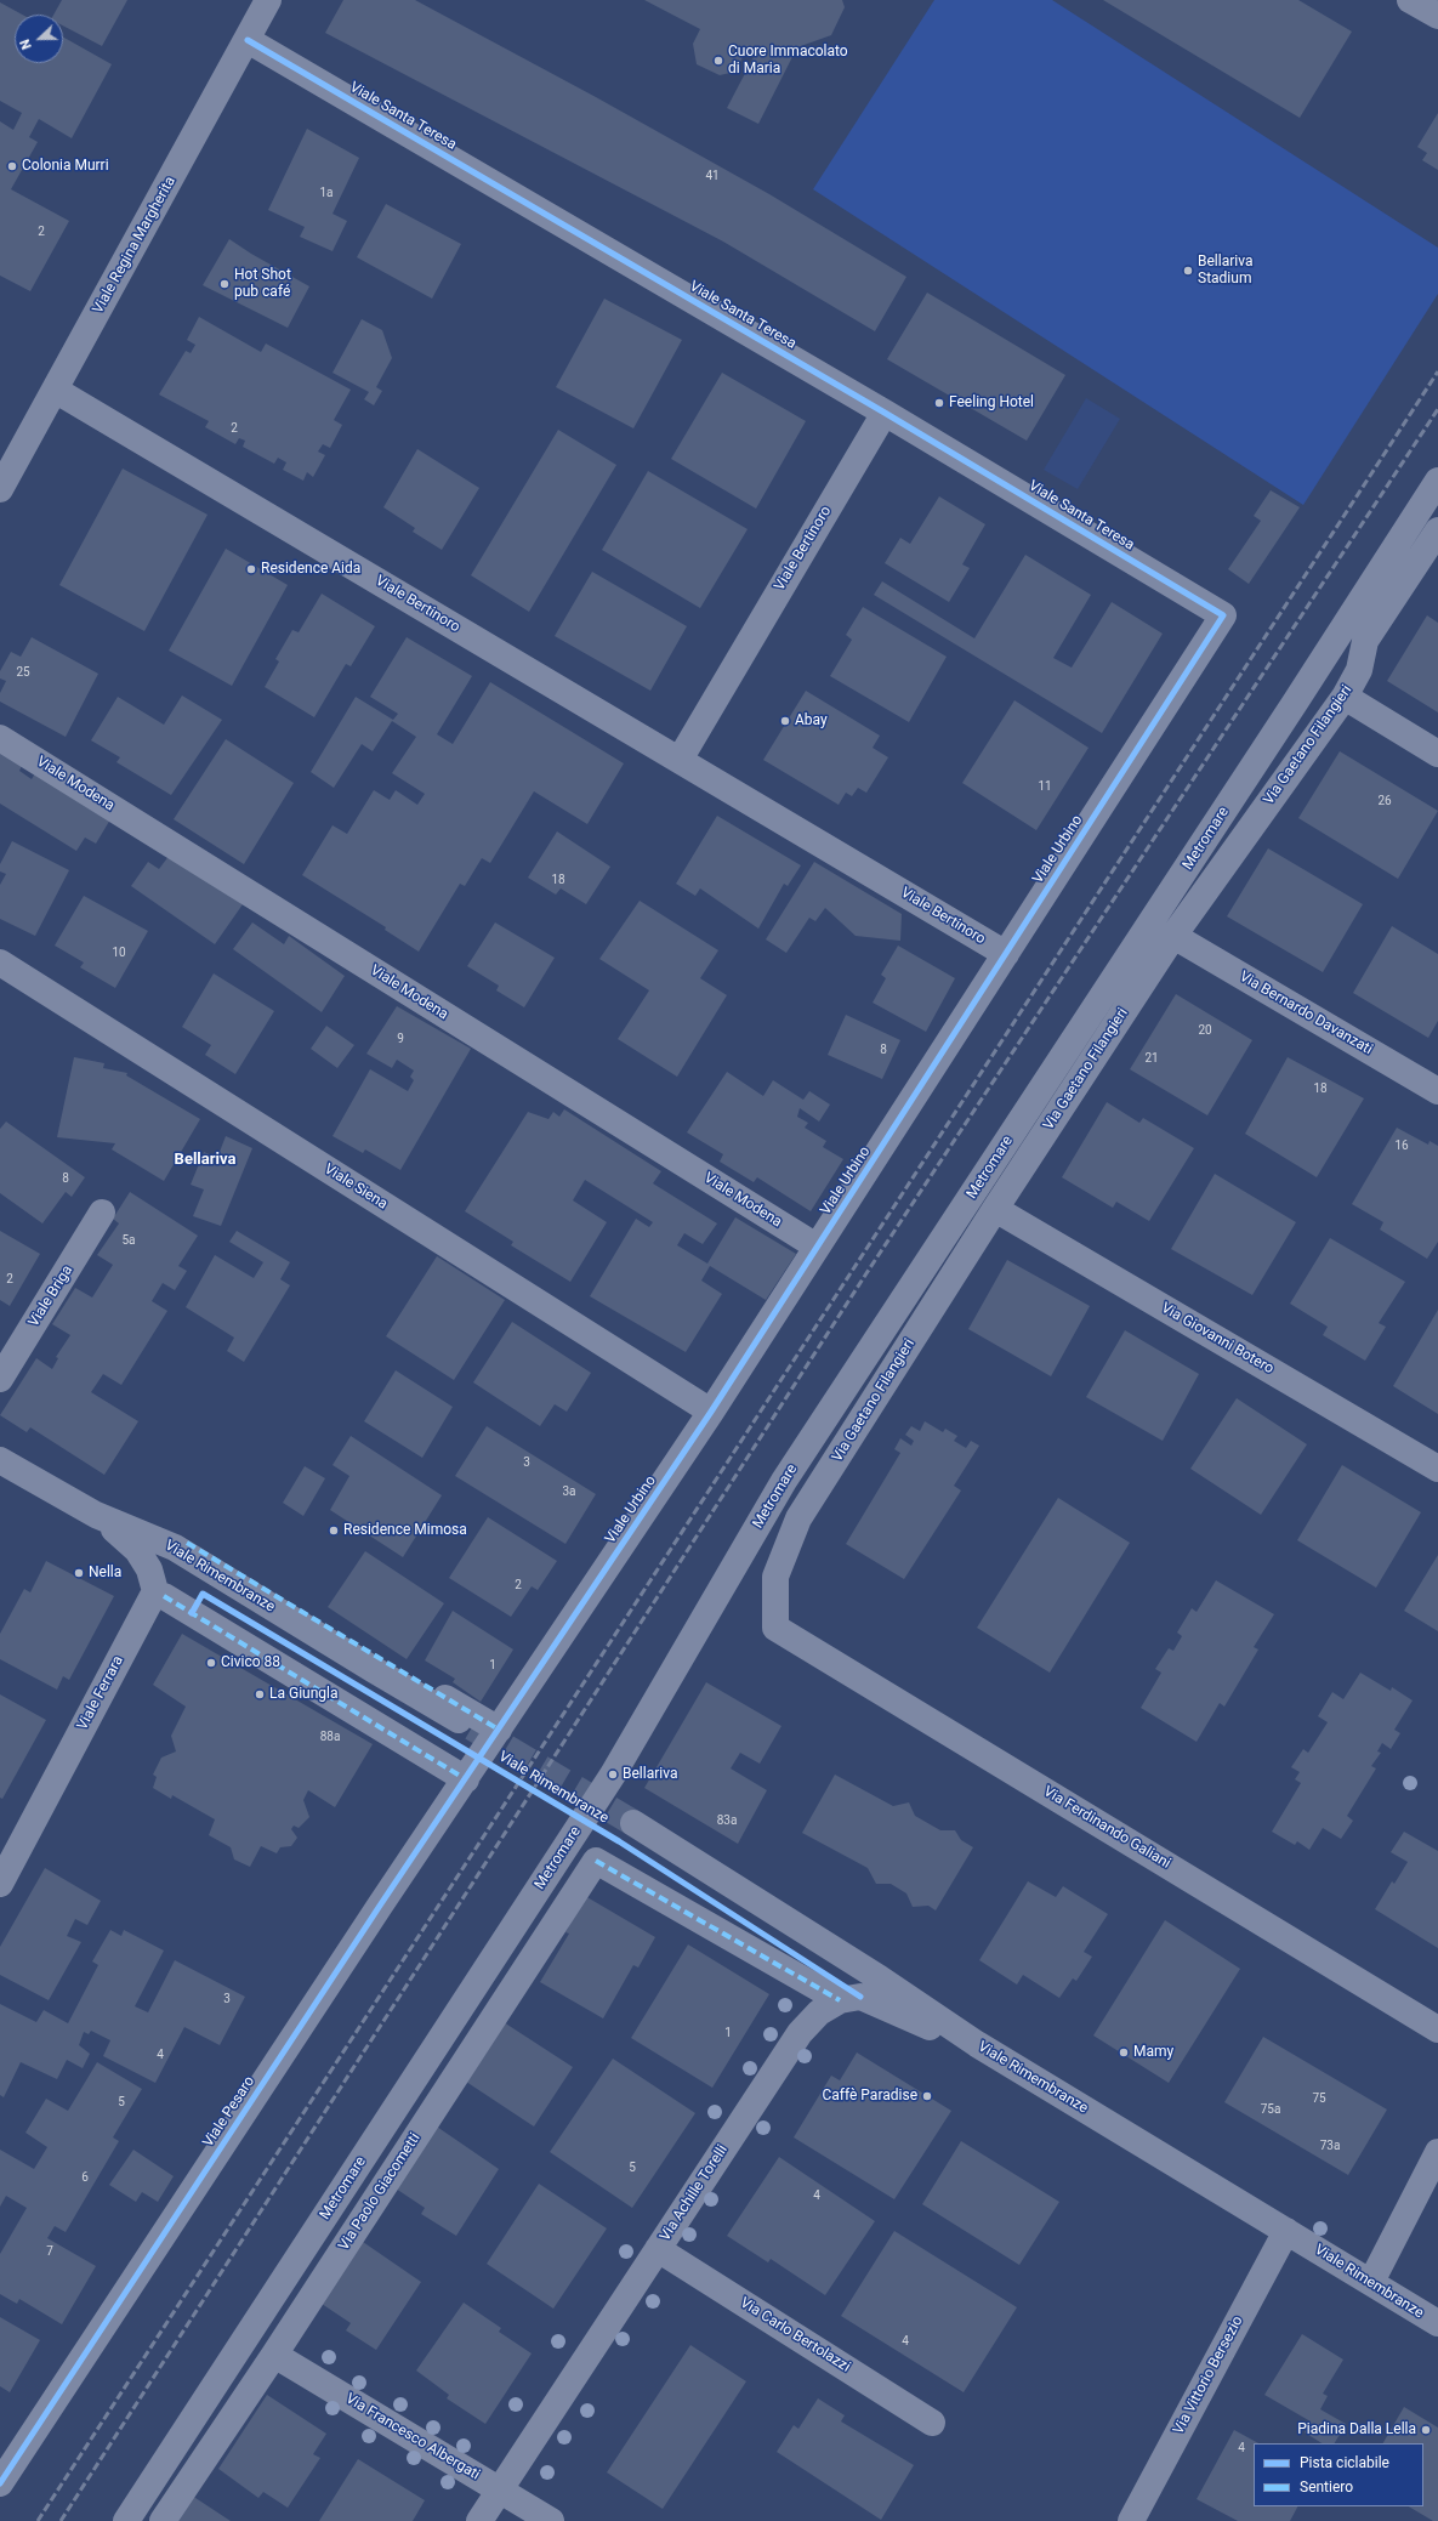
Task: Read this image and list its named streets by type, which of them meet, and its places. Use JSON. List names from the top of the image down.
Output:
{
  "streets": {
    "street": [
      "Viale Santa Teresa",
      "Viale Regina Margherita",
      "Viale Bertinoro",
      "Via Gaetano Filangieri",
      "Viale Modena",
      "Metromare",
      "Viale Urbino",
      "Via Bernardo Davanzati",
      "Viale Siena",
      "Viale Briga",
      "Via Giovanni Botero",
      "Viale Rimembranze",
      "Viale Ferrara",
      "Via Ferdinando Galiani",
      "Viale Pesaro",
      "Via Paolo Giacometti",
      "Via Achille Torelli",
      "Via Carlo Bertolazzi",
      "Via Vittorio Bersezio",
      "Via Francesco Albergati"
    ]
  },
  "crossings": [
    ["Viale Santa Teresa", "Viale Regina Margherita"],
    ["Viale Santa Teresa", "Viale Bertinoro"],
    ["Viale Santa Teresa", "Viale Urbino"],
    ["Viale Regina Margherita", "Viale Bertinoro"],
    ["Viale Bertinoro", "Viale Urbino"],
    ["Via Gaetano Filangieri", "Via Bernardo Davanzati"],
    ["Via Gaetano Filangieri", "Via Giovanni Botero"],
    ["Via Gaetano Filangieri", "Via Ferdinando Galiani"],
    ["Viale Modena", "Viale Urbino"],
    ["Viale Urbino", "Viale Siena"],
    ["Viale Urbino", "Viale Pesaro"],
    ["Viale Rimembranze", "Viale Ferrara"],
    ["Viale Rimembranze", "Via Achille Torelli"],
    ["Viale Rimembranze", "Via Vittorio Bersezio"],
    ["Via Paolo Giacometti", "Via Achille Torelli"],
    ["Via Paolo Giacometti", "Via Francesco Albergati"],
    ["Via Achille Torelli", "Via Carlo Bertolazzi"],
    ["Via Achille Torelli", "Via Francesco Albergati"]
  ],
  "districts": ["Bellariva"],
  "places": [
    "Cuore Immacolato di Maria",
    "Colonia Murri",
    "Bellariva Stadium",
    "Hot Shot pub café",
    "Feeling Hotel",
    "Residence Aida",
    "Abay",
    "Residence Mimosa",
    "Nella",
    "Civico 88",
    "La Giungla",
    "Bellariva",
    "Mamy",
    "Caffè Paradise",
    "Piadina Dalla Lella"
  ],
  "house_numbers": [
    "41",
    "1a",
    "2",
    "2",
    "25",
    "11",
    "26",
    "18",
    "10",
    "20",
    "9",
    "8",
    "21",
    "18",
    "16",
    "8",
    "5a",
    "2",
    "3",
    "3a",
    "2",
    "1",
    "88a",
    "83a",
    "3",
    "1",
    "4",
    "75",
    "5",
    "75a",
    "73a",
    "5",
    "6",
    "4",
    "7",
    "4",
    "4"
  ],
  "legend": ["Pista ciclabile", "Sentiero"],
  "north": "left"
}
